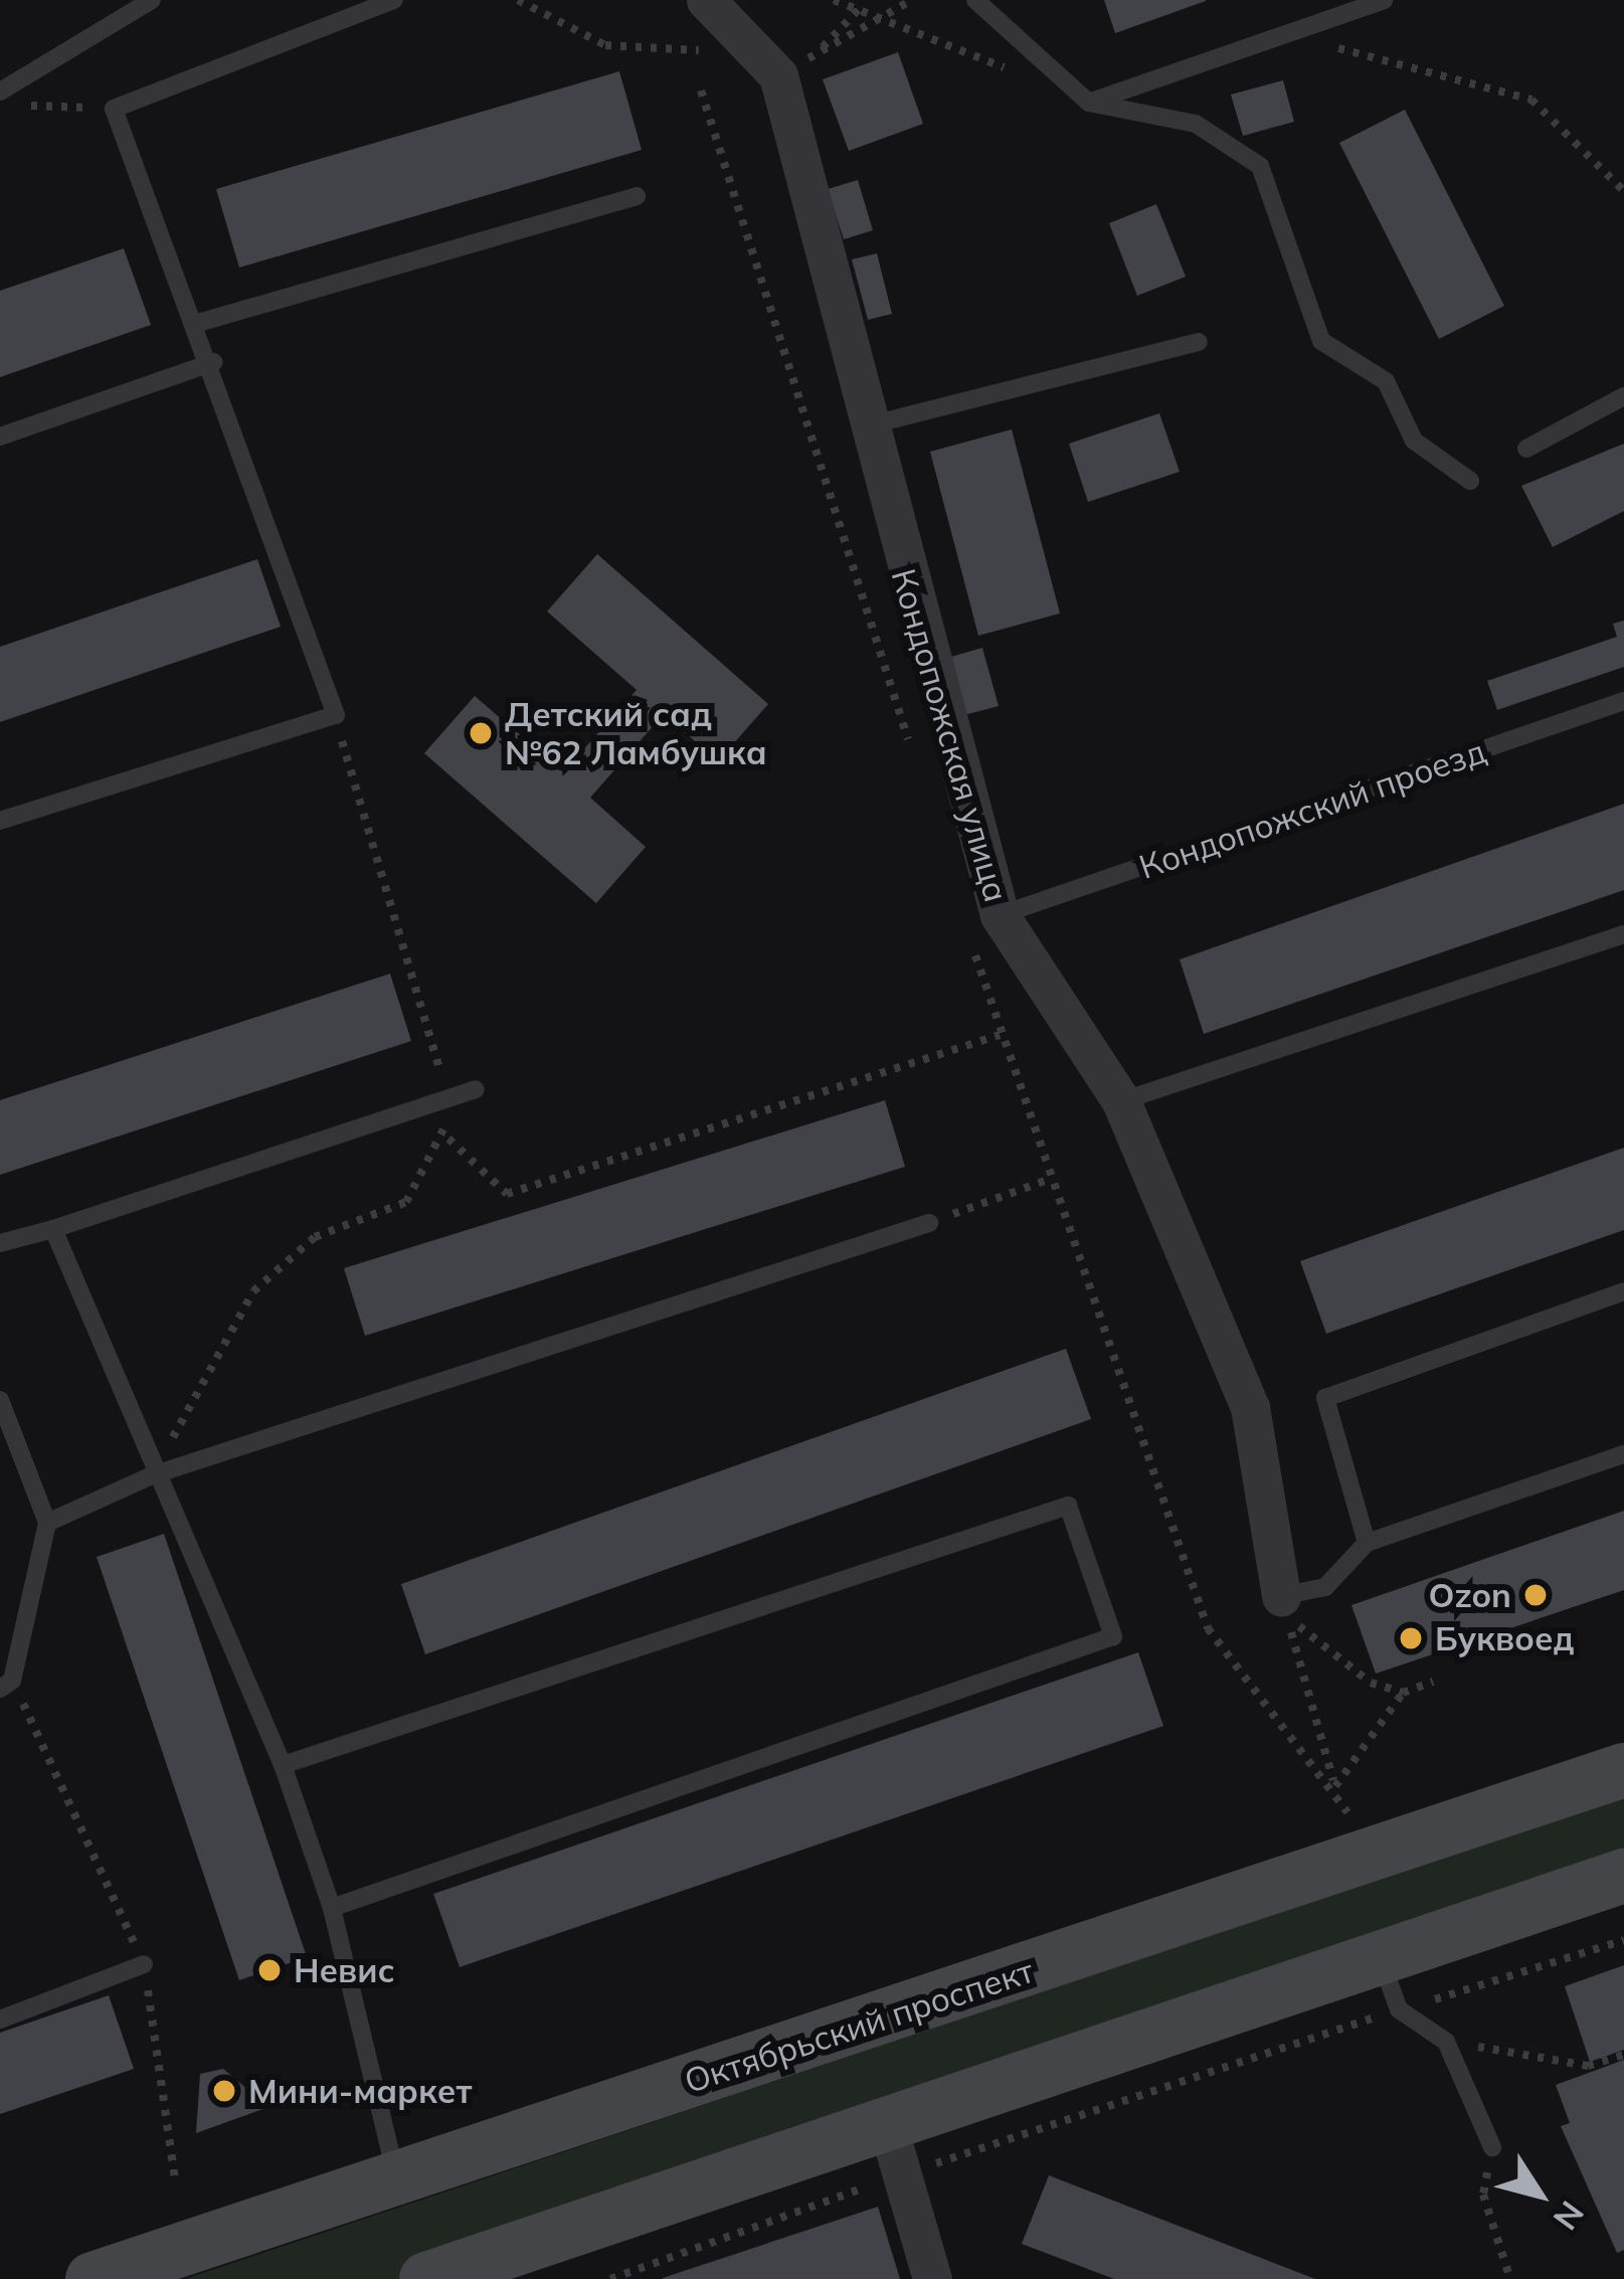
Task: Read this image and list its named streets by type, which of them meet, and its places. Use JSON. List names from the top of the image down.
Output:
{
  "streets": {
    "main road": ["Октябрьский проспект"],
    "street": ["Кондопожская улица"],
    "lane": ["Кондопожский проезд"]
  },
  "crossings": [
    ["Кондопожская улица", "Кондопожский проезд"]
  ],
  "places": [
    "Детский сад №62 Ламбушка",
    "Ozon",
    "Буквоед",
    "Невис",
    "Мини-маркет"
  ],
  "north": "bottom right"
}
